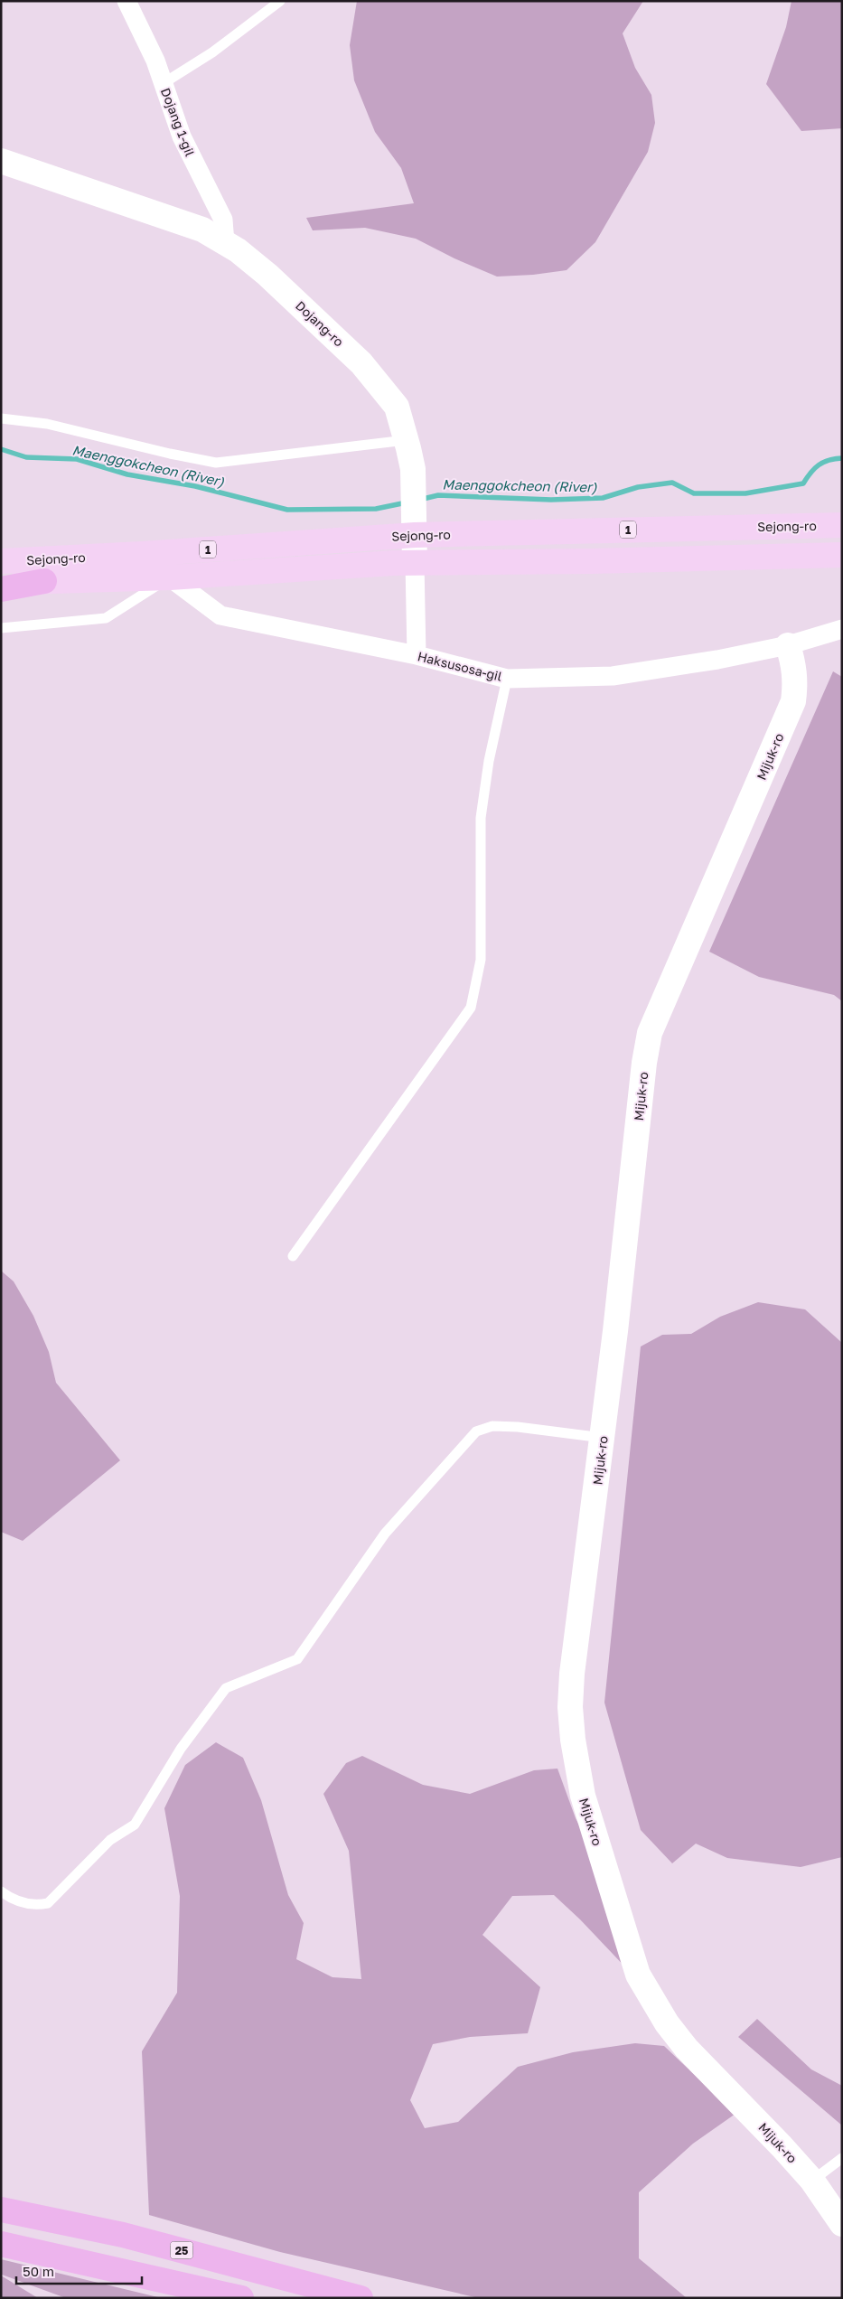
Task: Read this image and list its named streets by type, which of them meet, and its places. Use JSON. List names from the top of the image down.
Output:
{
  "streets": {
    "highway": ["25"],
    "main road": ["Sejong-ro", "1"],
    "street": [
      "Dojang 1-gil",
      "Dojang-ro",
      "Haksusosa-gil",
      "Mijuk-ro"
    ]
  },
  "crossings": [
    ["Dojang 1-gil", "Dojang-ro"],
    ["Dojang-ro", "Sejong-ro"],
    ["Dojang-ro", "Haksusosa-gil"],
    ["Sejong-ro", "Haksusosa-gil"],
    ["Haksusosa-gil", "Mijuk-ro"]
  ],
  "water": ["Maenggokcheon (River)"],
  "scale_bar": "50 m"
}
